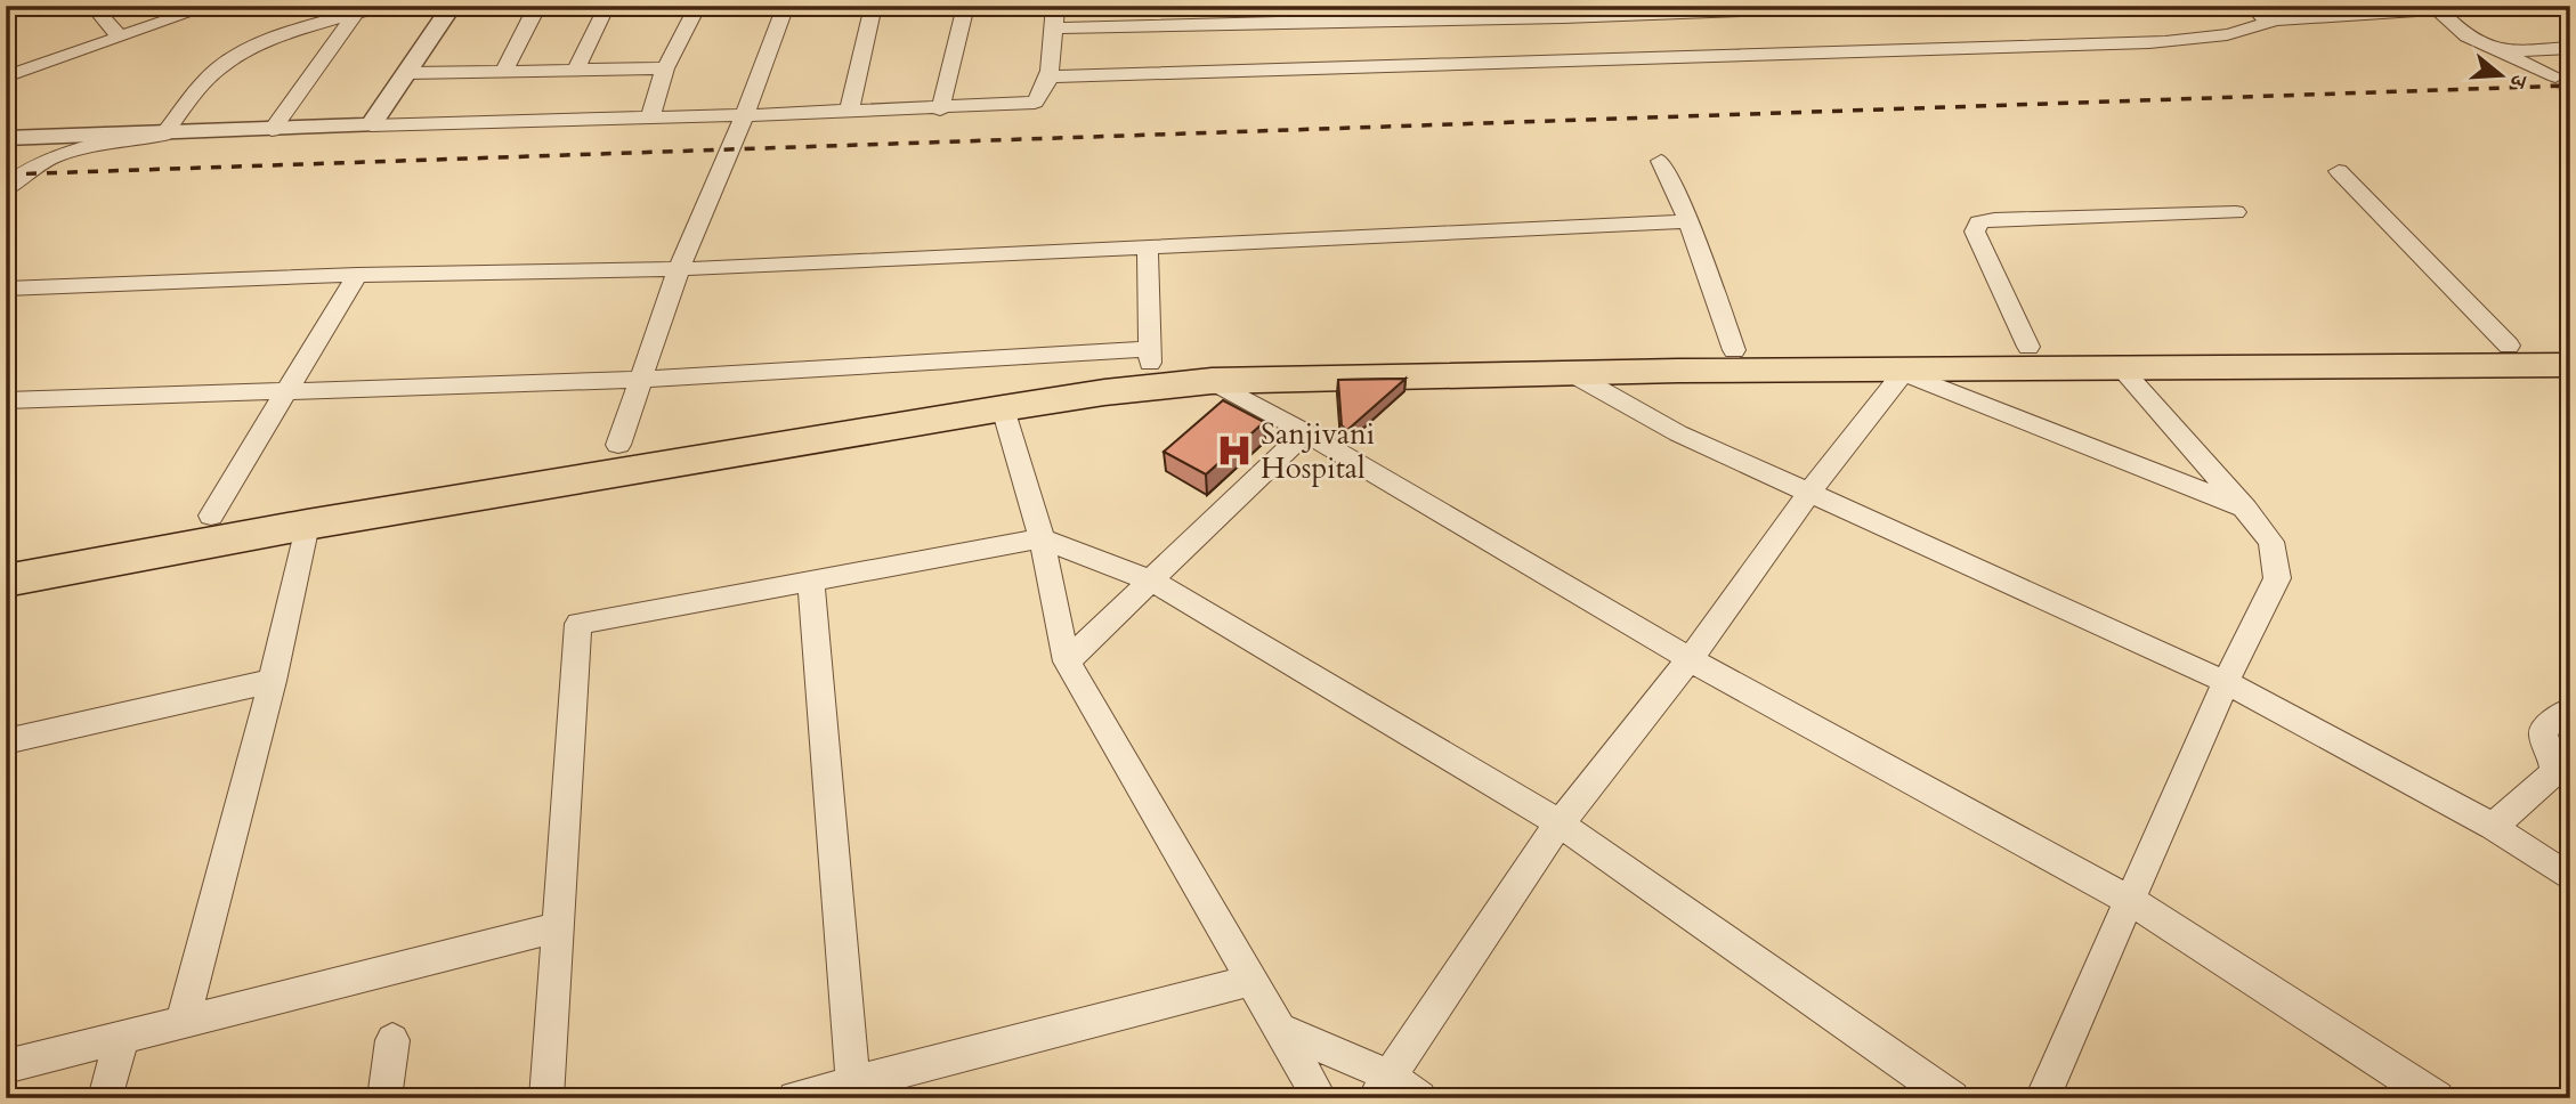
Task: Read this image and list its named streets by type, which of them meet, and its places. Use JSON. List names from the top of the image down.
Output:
{
  "places": {
    "hospital": ["Sanjivani Hospital"]
  },
  "north": "right"
}
